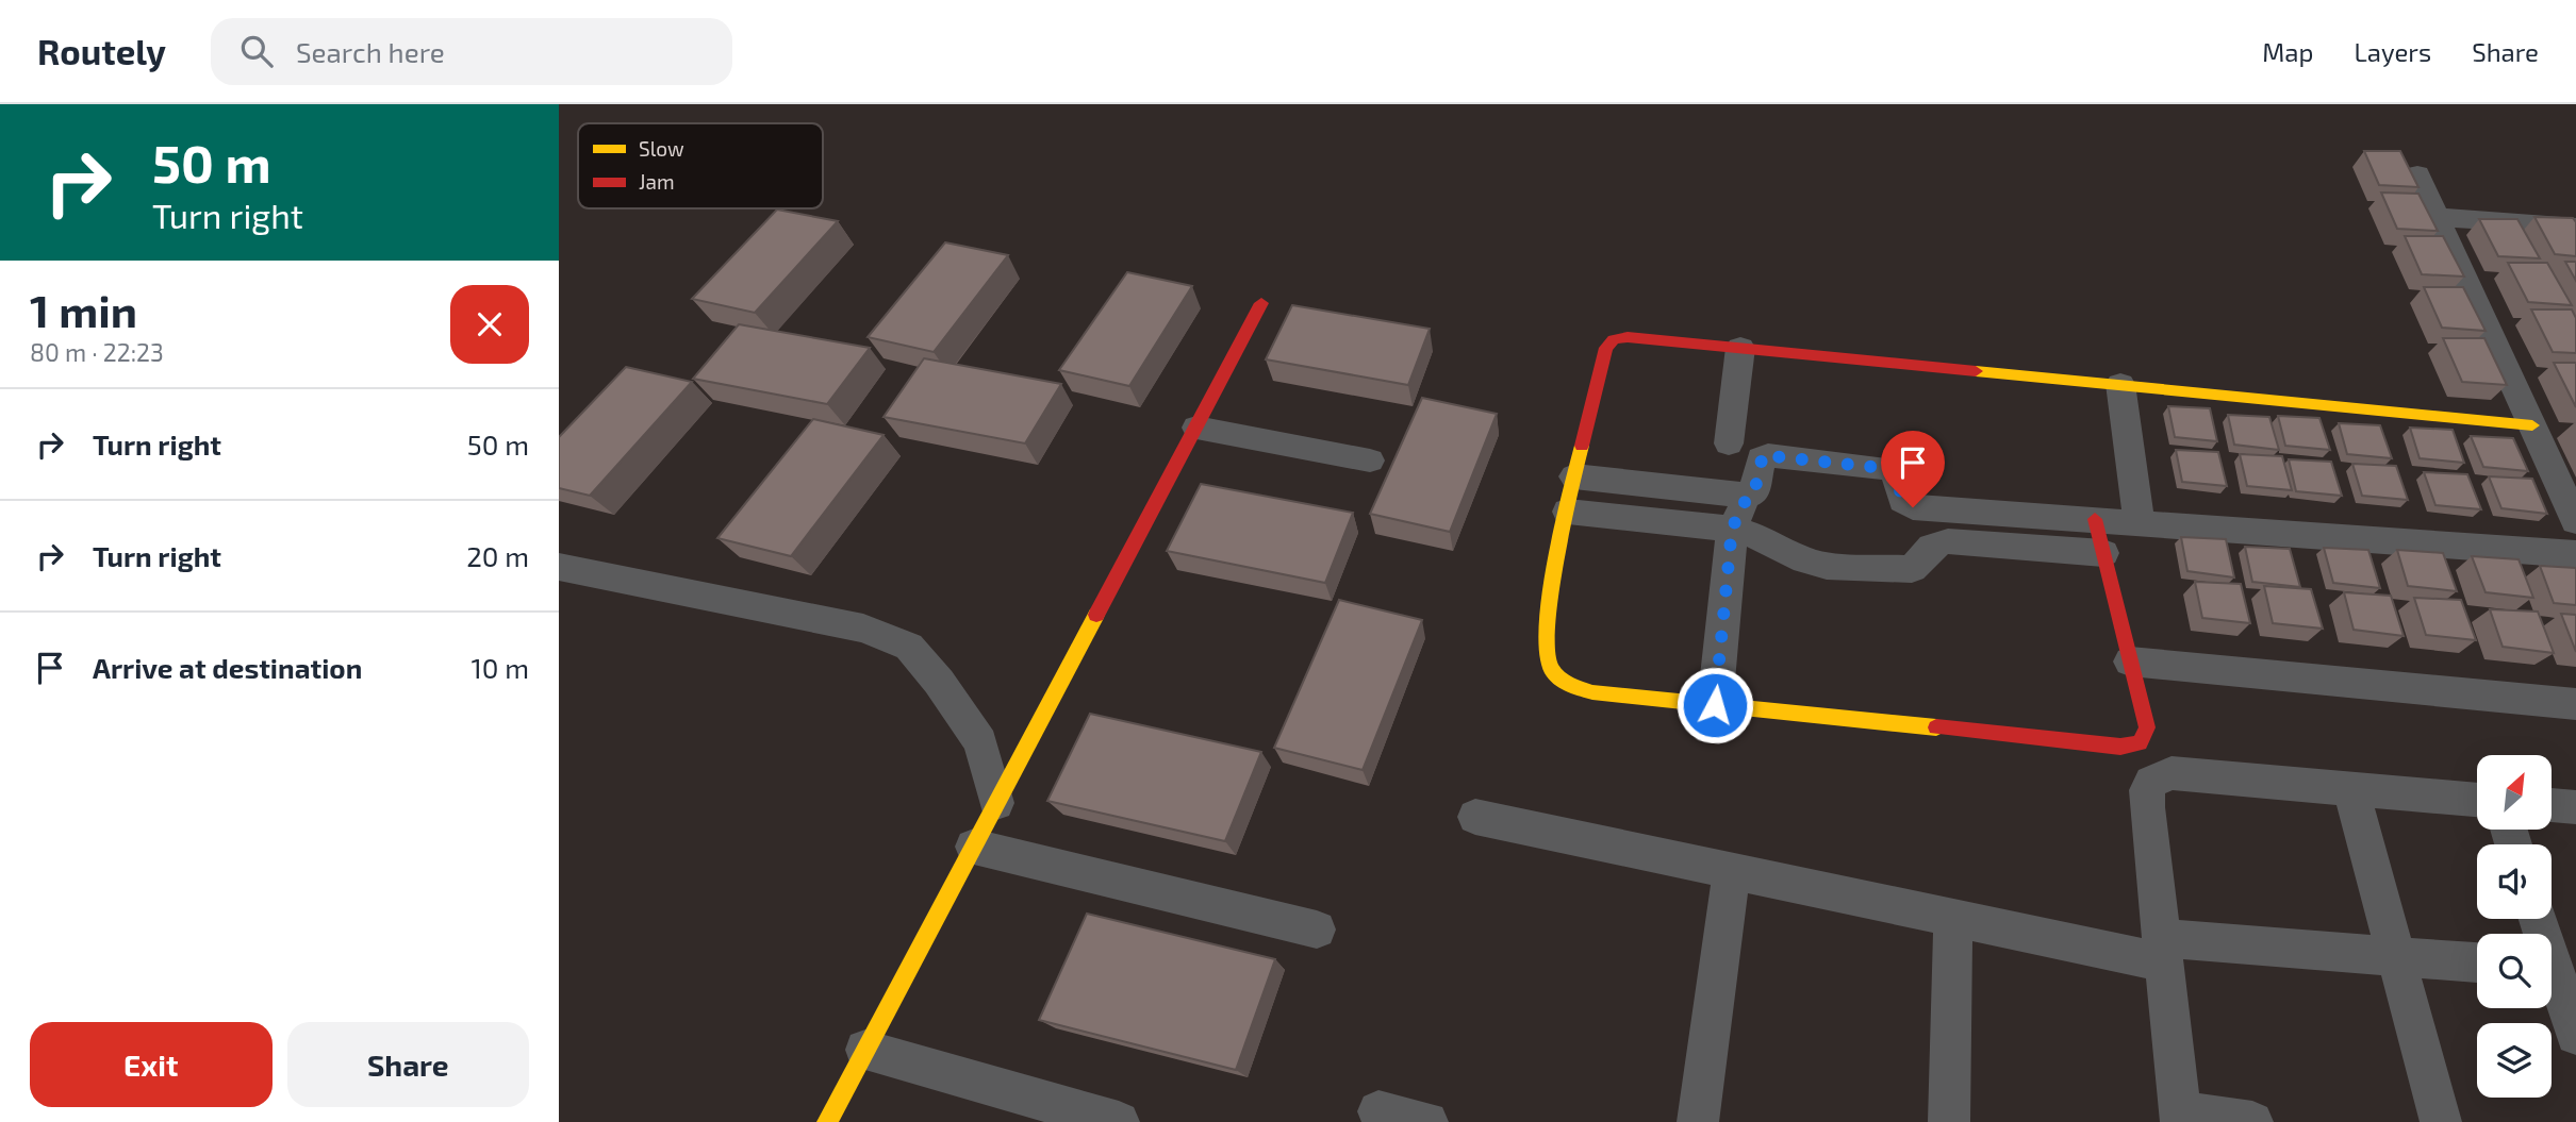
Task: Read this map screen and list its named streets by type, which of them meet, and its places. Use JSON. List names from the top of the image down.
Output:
{
  "legend": ["Slow", "Jam"],
  "north": "top right",
  "page": {
    "header": "Routely",
    "search": "Search here",
    "nav": ["Map", "Layers", "Share"],
    "turn": ["50 m", "Turn right"],
    "heading": ["1 min", "80 m · 22:23"],
    "list": [
      {
        "name": "Turn right",
        "value": "50 m"
      },
      {
        "name": "Turn right",
        "value": "20 m"
      },
      {
        "name": "Arrive at destination",
        "value": "10 m"
      }
    ],
    "buttons": ["Exit", "Share"]
  }
}
